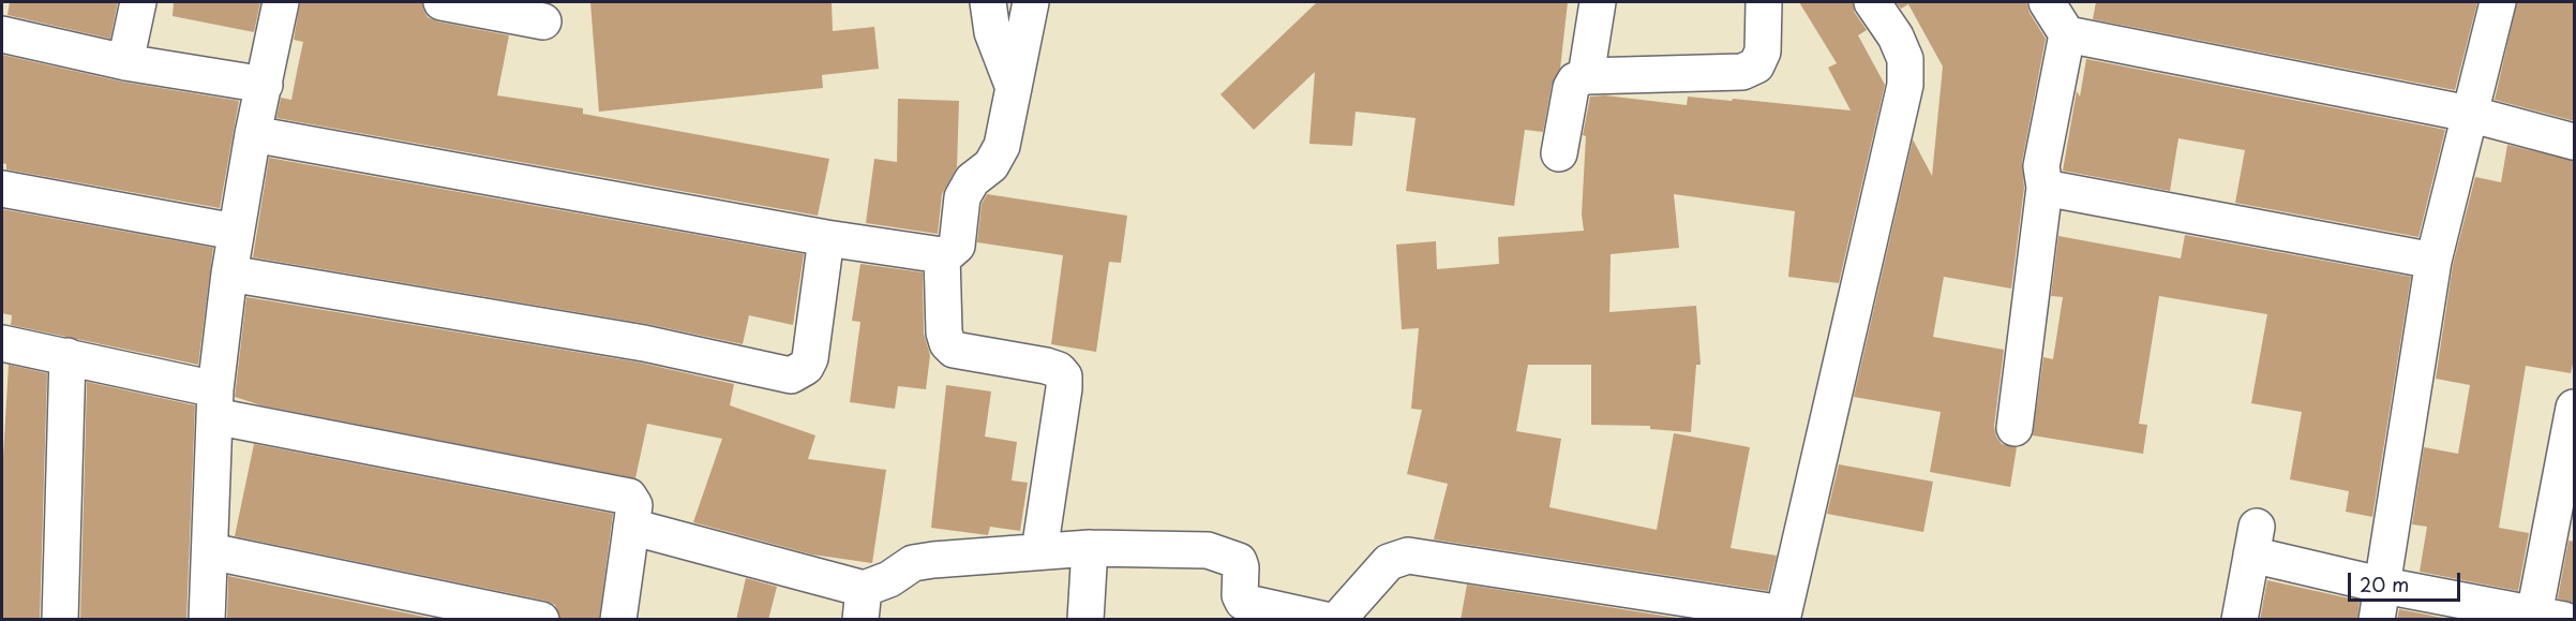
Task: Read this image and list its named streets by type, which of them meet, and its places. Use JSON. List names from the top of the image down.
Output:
{
  "scale_bar": "20 m"
}
